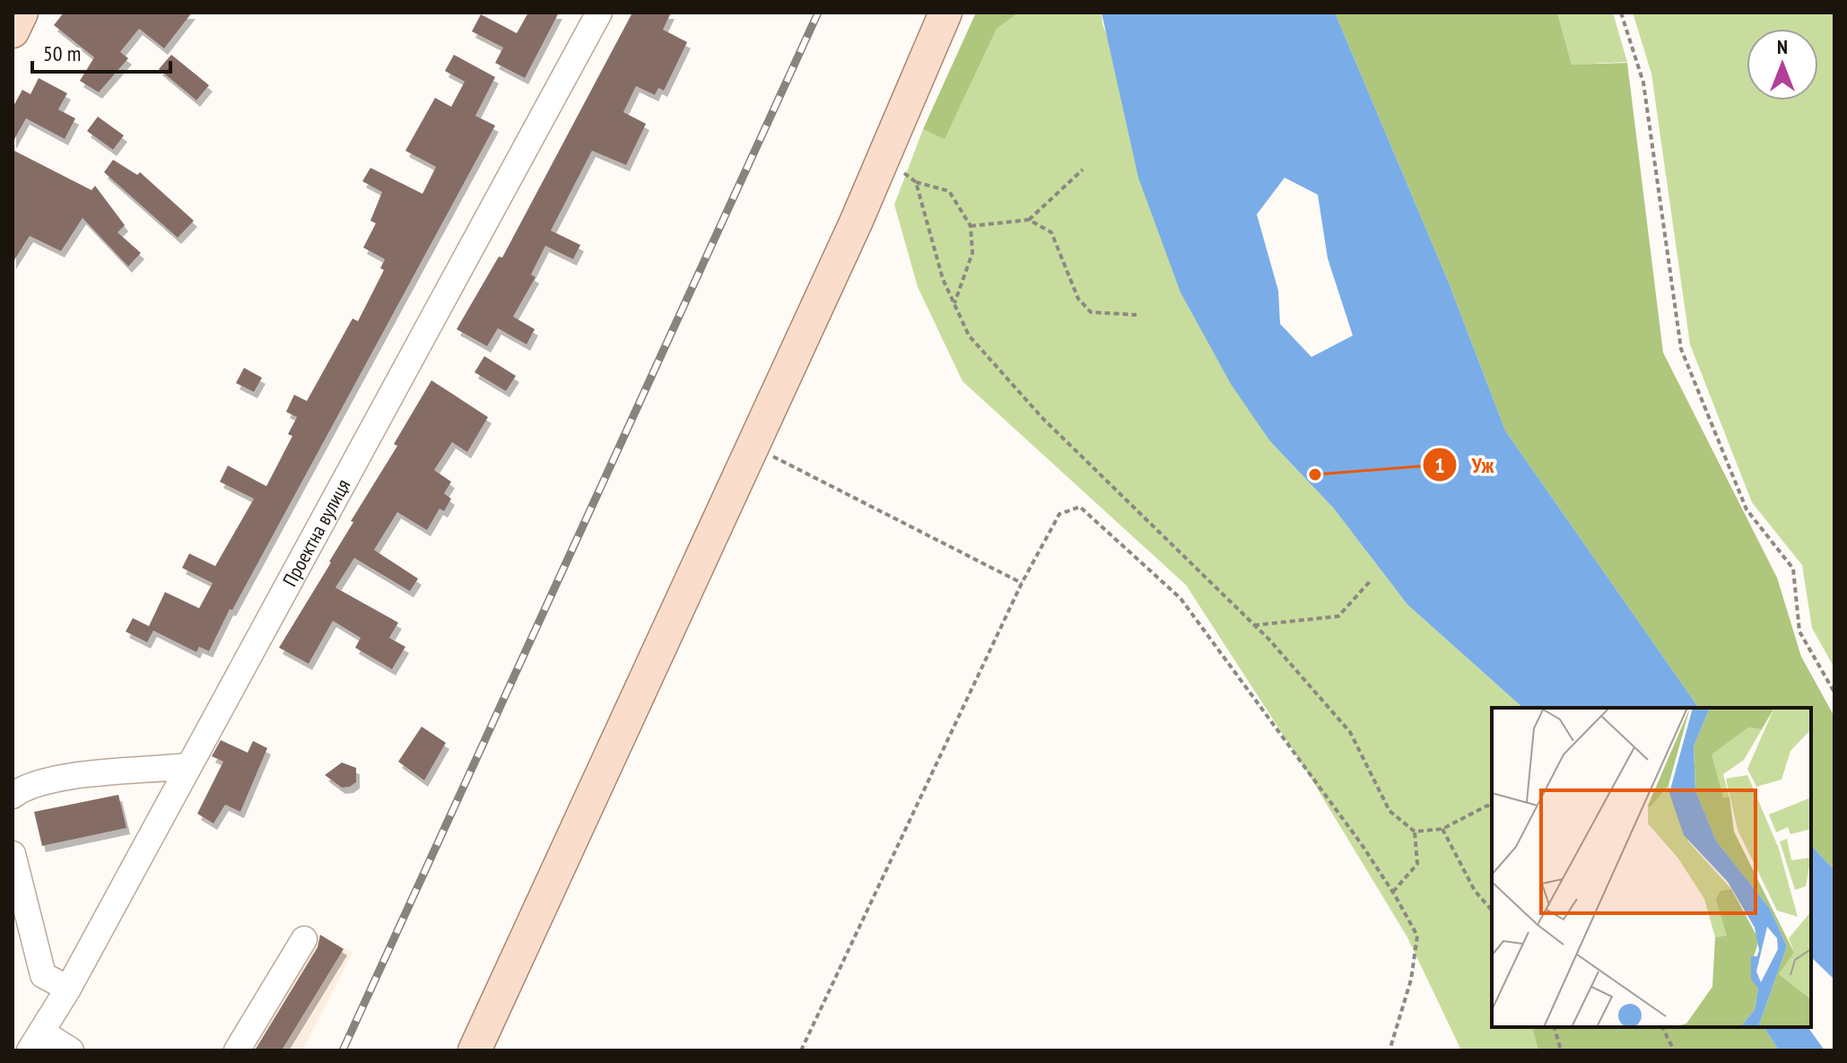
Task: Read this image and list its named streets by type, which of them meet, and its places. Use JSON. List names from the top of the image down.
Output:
{
  "streets": {
    "street": ["Проектна вулиця"]
  },
  "places": ["Уж"],
  "scale_bar": "50 m",
  "north": "top"
}
